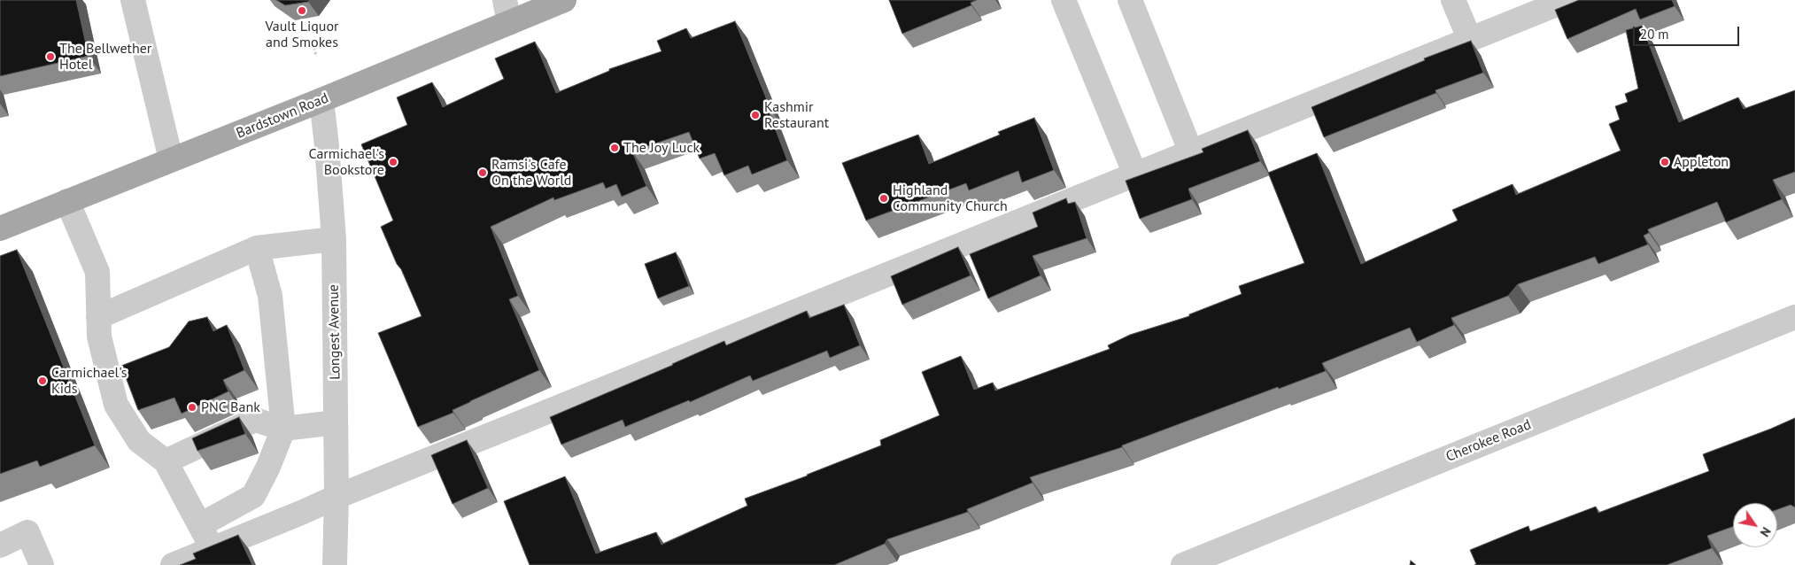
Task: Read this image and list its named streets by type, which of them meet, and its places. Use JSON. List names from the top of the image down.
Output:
{
  "streets": {
    "main road": ["Bardstown Road"],
    "street": ["Longest Avenue", "Cherokee Road"]
  },
  "crossings": [
    ["Bardstown Road", "Longest Avenue"]
  ],
  "places": [
    "Vault Liquor and Smokes",
    "The Bellwether Hotel",
    "Kashmir Restaurant",
    "The Joy Luck",
    "Carmichael's Bookstore",
    "Appleton",
    "Ramsi's Cafe On the World",
    "Highland Community Church",
    "Carmichael's Kids",
    "PNC Bank"
  ],
  "scale_bar": "20 m",
  "north": "bottom right"
}
